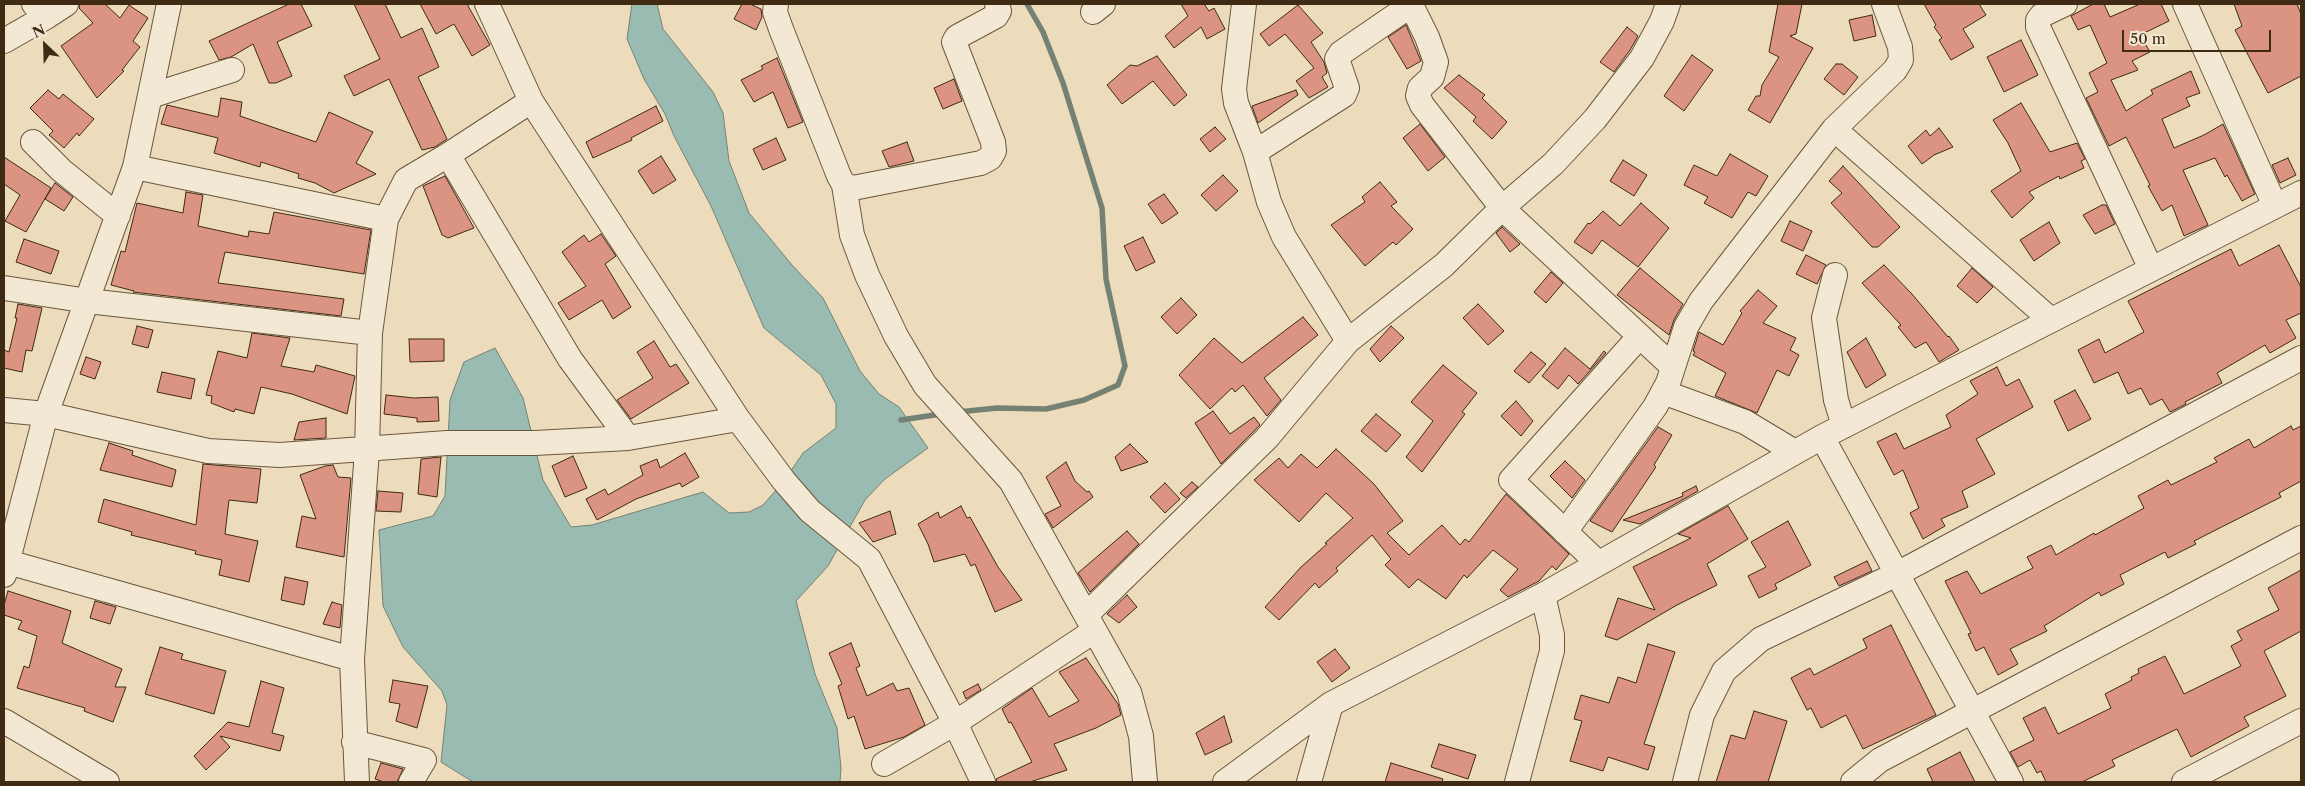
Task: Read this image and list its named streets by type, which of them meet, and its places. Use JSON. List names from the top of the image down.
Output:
{
  "scale_bar": "50 m",
  "north": "top left"
}
